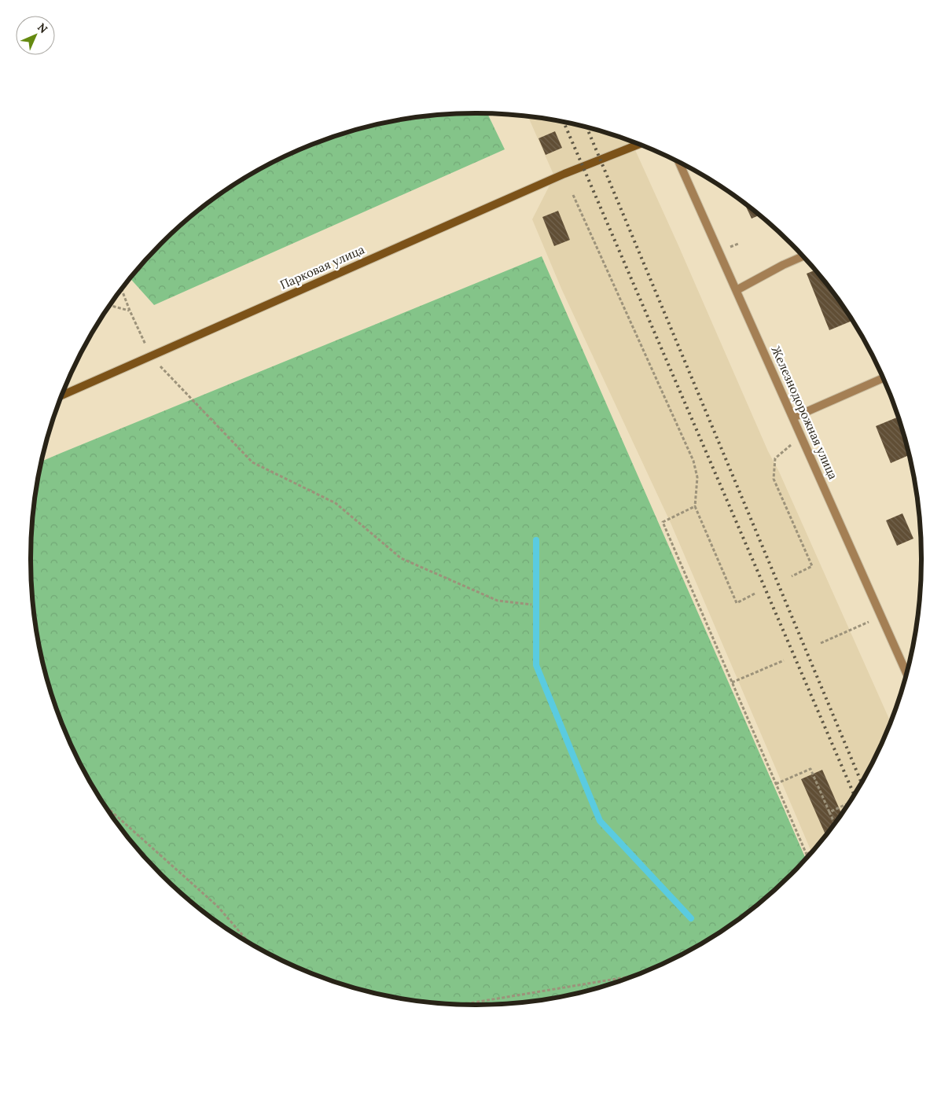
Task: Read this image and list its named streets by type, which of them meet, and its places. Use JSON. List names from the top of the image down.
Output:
{
  "streets": {
    "main road": ["Парковая улица"],
    "street": ["Железнодорожная улица"]
  },
  "north": "top right"
}
